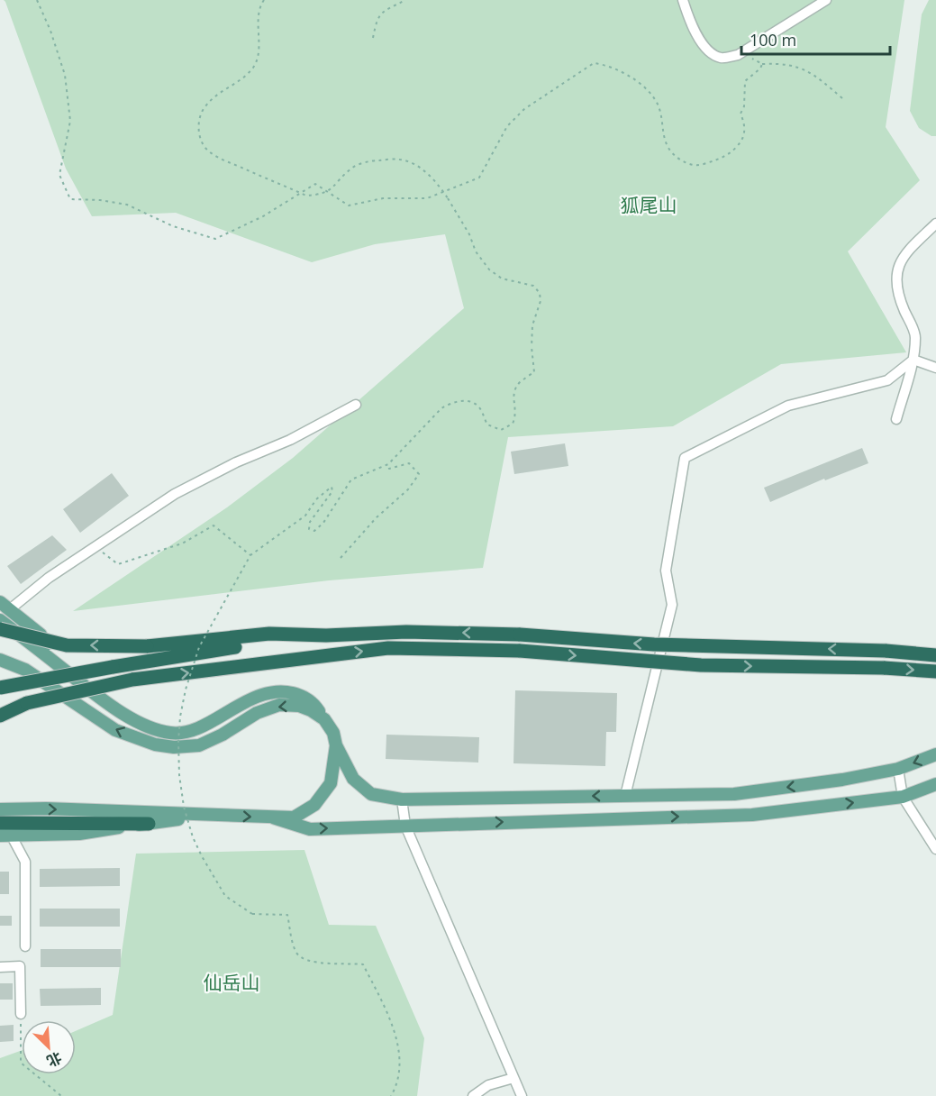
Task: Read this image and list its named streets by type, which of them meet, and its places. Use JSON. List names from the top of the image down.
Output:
{
  "parks": ["狐尾山", "仙岳山"],
  "scale_bar": "100 m",
  "north": "bottom right"
}
